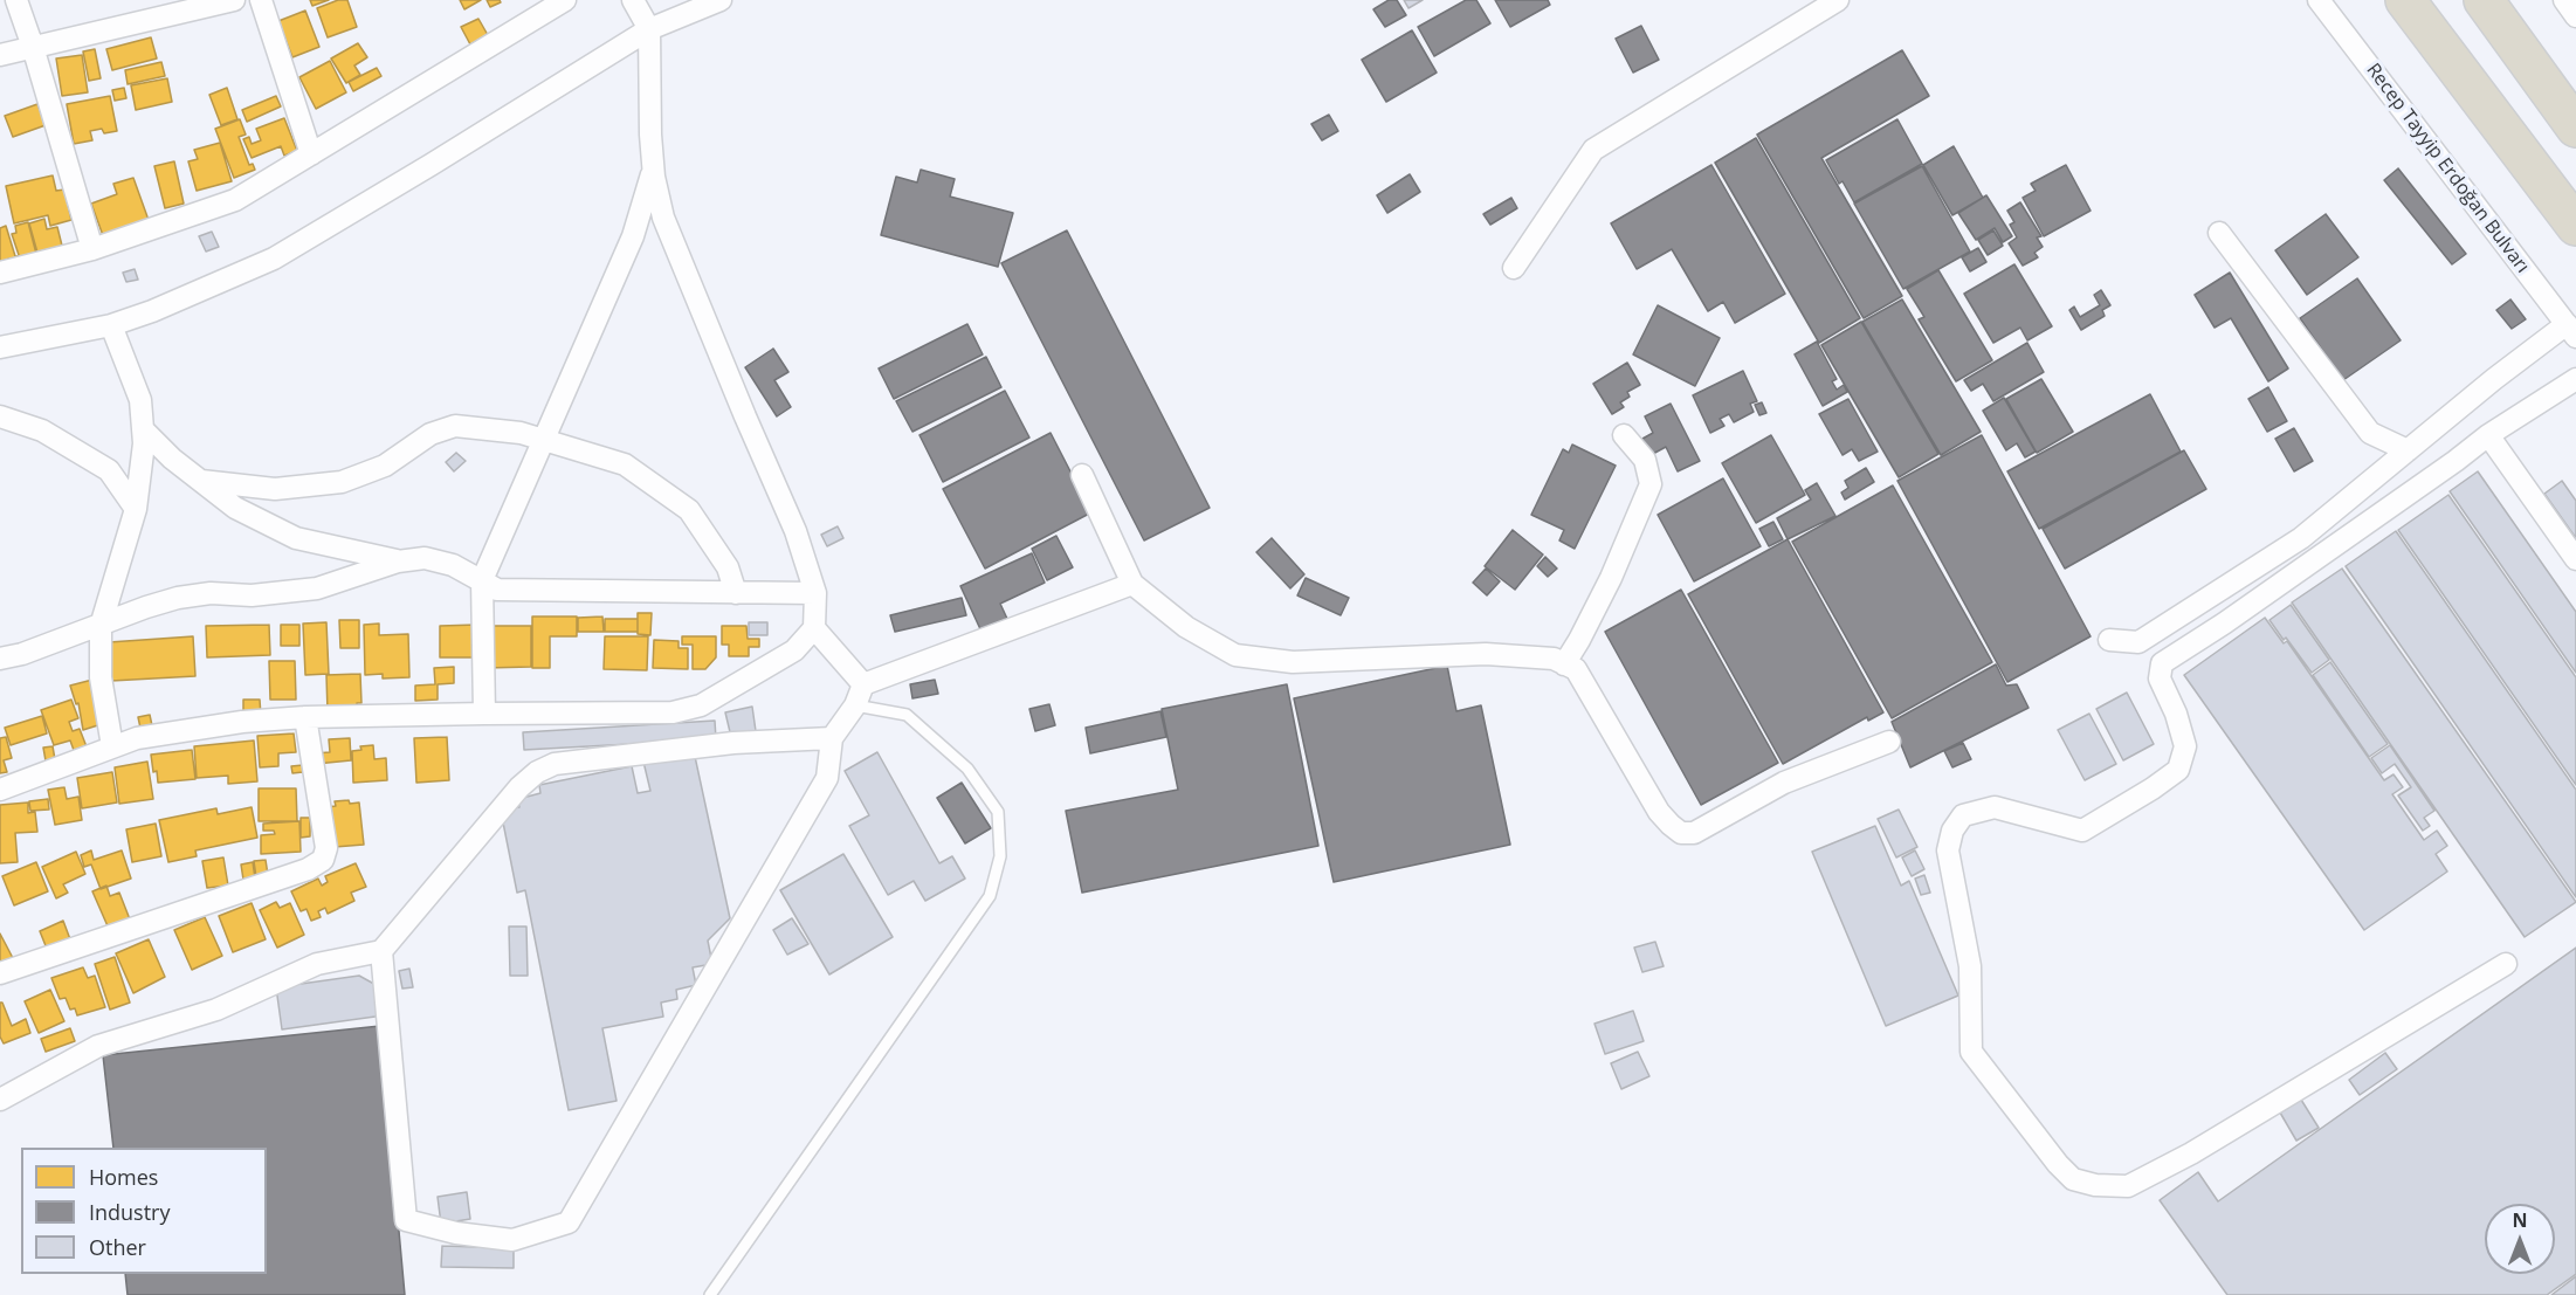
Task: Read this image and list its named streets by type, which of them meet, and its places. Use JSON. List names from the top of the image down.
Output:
{
  "streets": {
    "street": ["Recep Tayyip Erdoğan Bulvarı"]
  },
  "legend": ["Homes", "Industry", "Other"],
  "north": "top"
}
